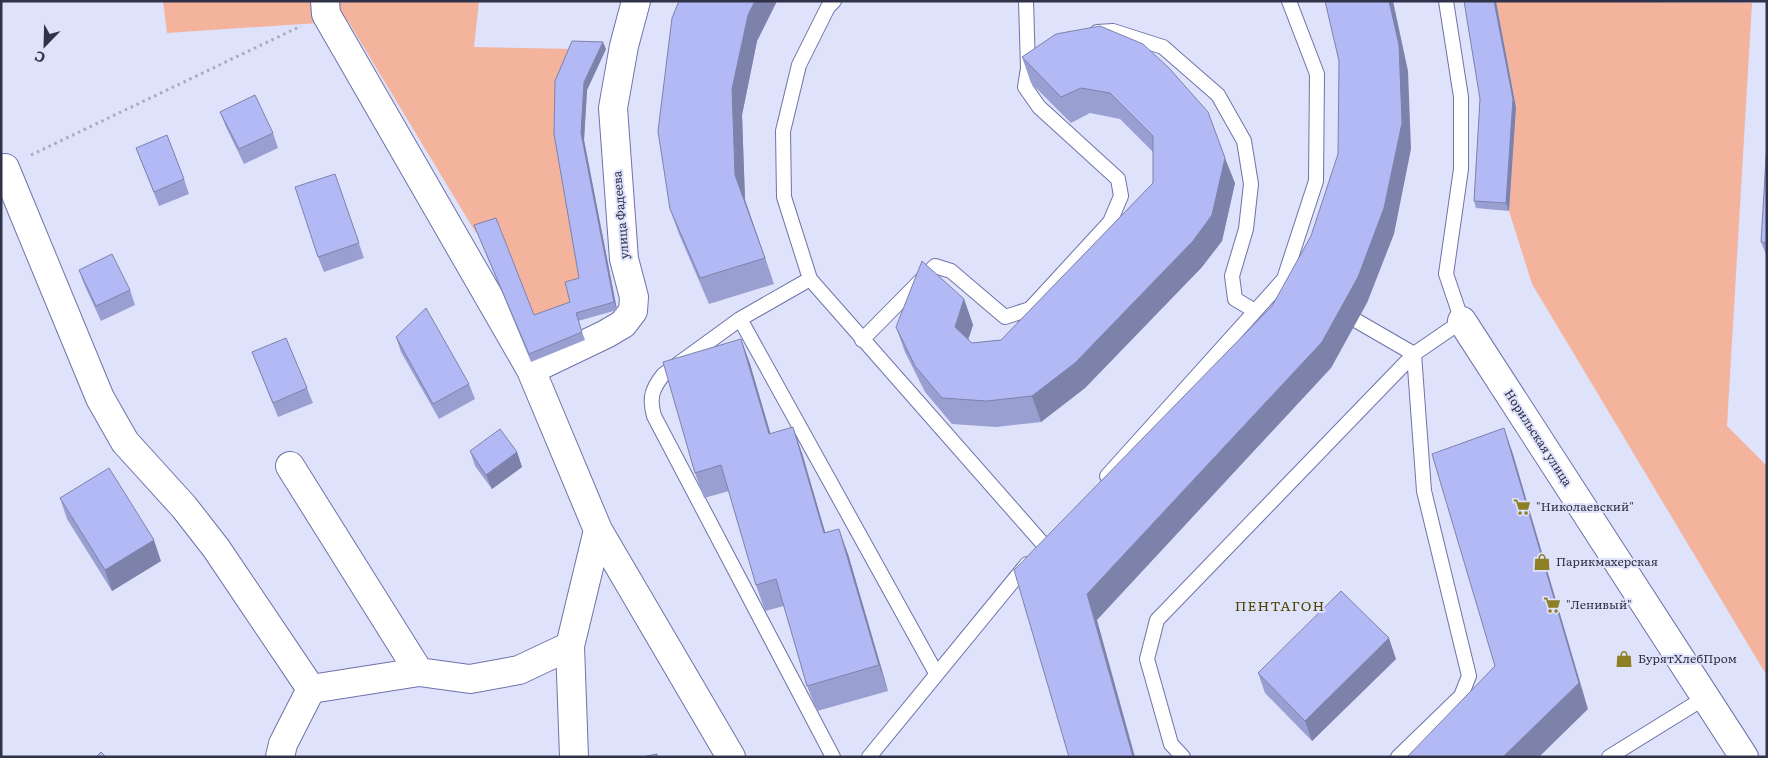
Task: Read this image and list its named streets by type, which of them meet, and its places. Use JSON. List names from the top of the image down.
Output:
{
  "streets": {
    "street": ["улица Фадеева", "Норильская улица"]
  },
  "districts": ["ПЕНТАГОН"],
  "places": {
    "supermarket": ["\"Николаевский\"", "\"Ленивый\""],
    "shop": ["Парикмахерская", "БурятХлебПром"]
  },
  "north": "bottom left"
}
